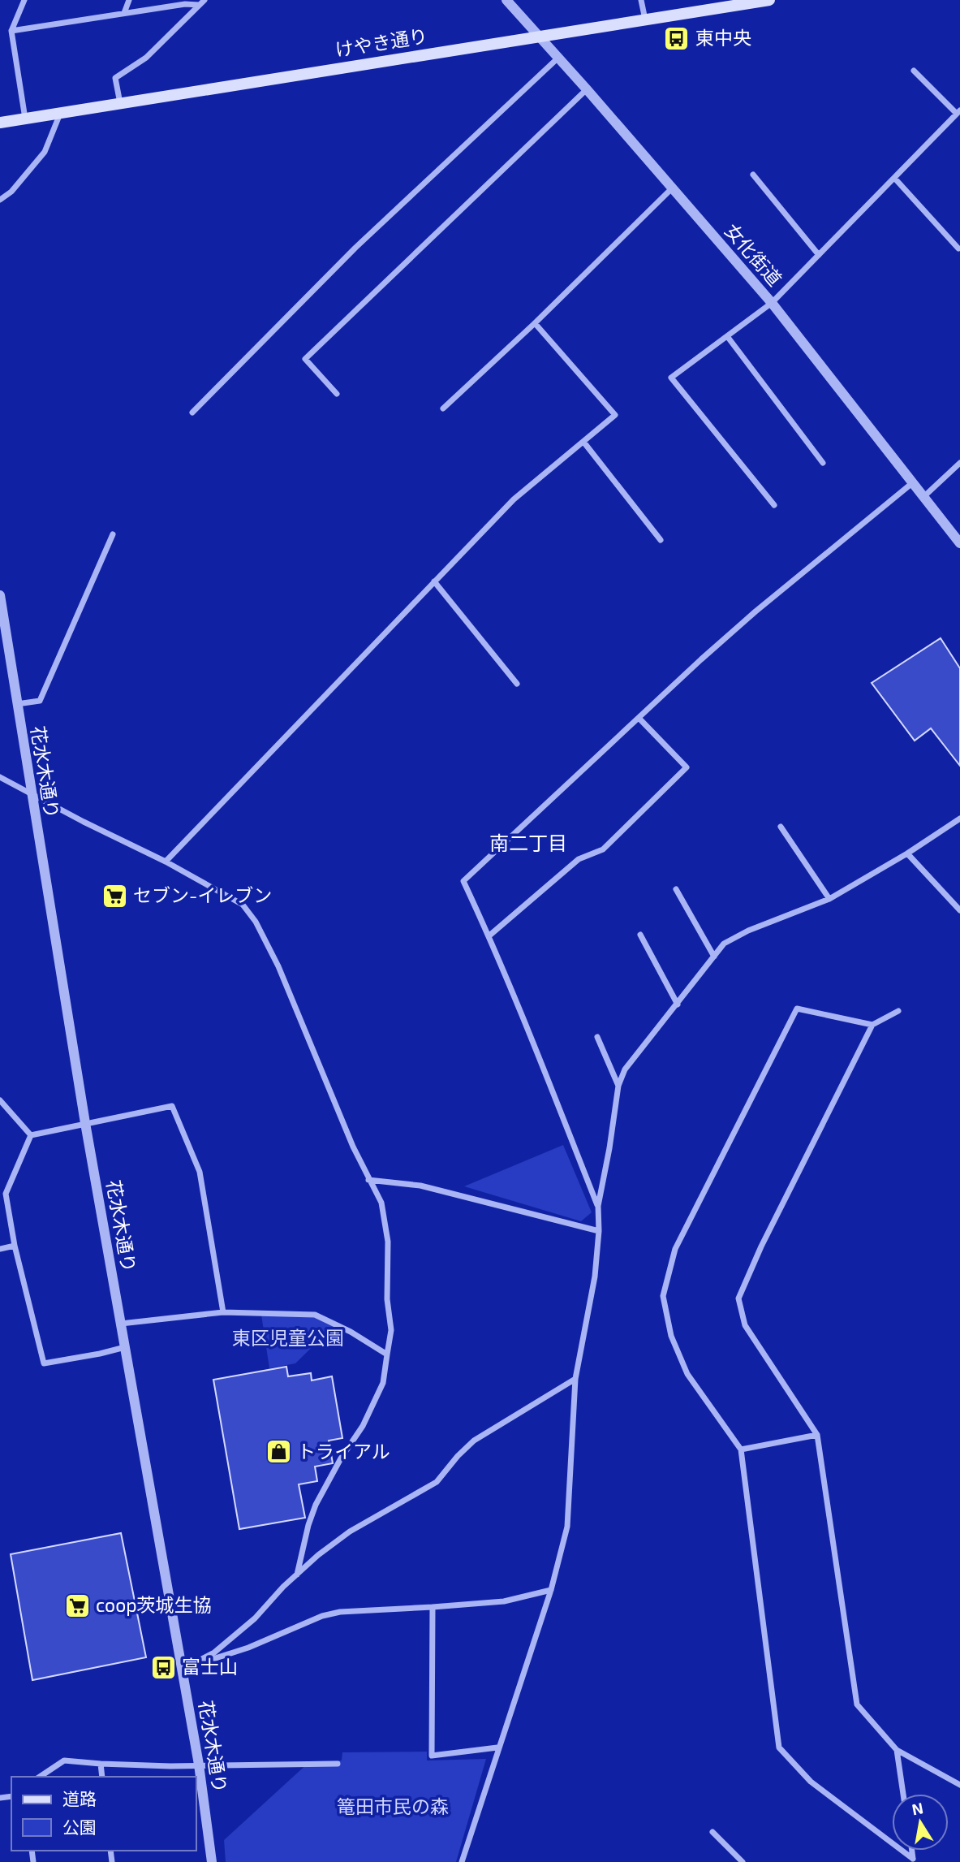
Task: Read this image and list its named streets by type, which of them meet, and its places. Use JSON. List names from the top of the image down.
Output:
{
  "streets": {
    "main road": ["けやき通り"],
    "street": ["女化街道", "花水木通り"]
  },
  "crossings": [
    ["けやき通り", "女化街道"]
  ],
  "districts": ["南二丁目"],
  "parks": ["東区児童公園", "篭田市民の森"],
  "places": {
    "bus stop": ["東中央", "富士山"],
    "supermarket": ["セブン-イレブン", "coop茨城生協"],
    "shop": ["トライアル"]
  },
  "legend": ["道路", "公園"],
  "north": "top"
}
